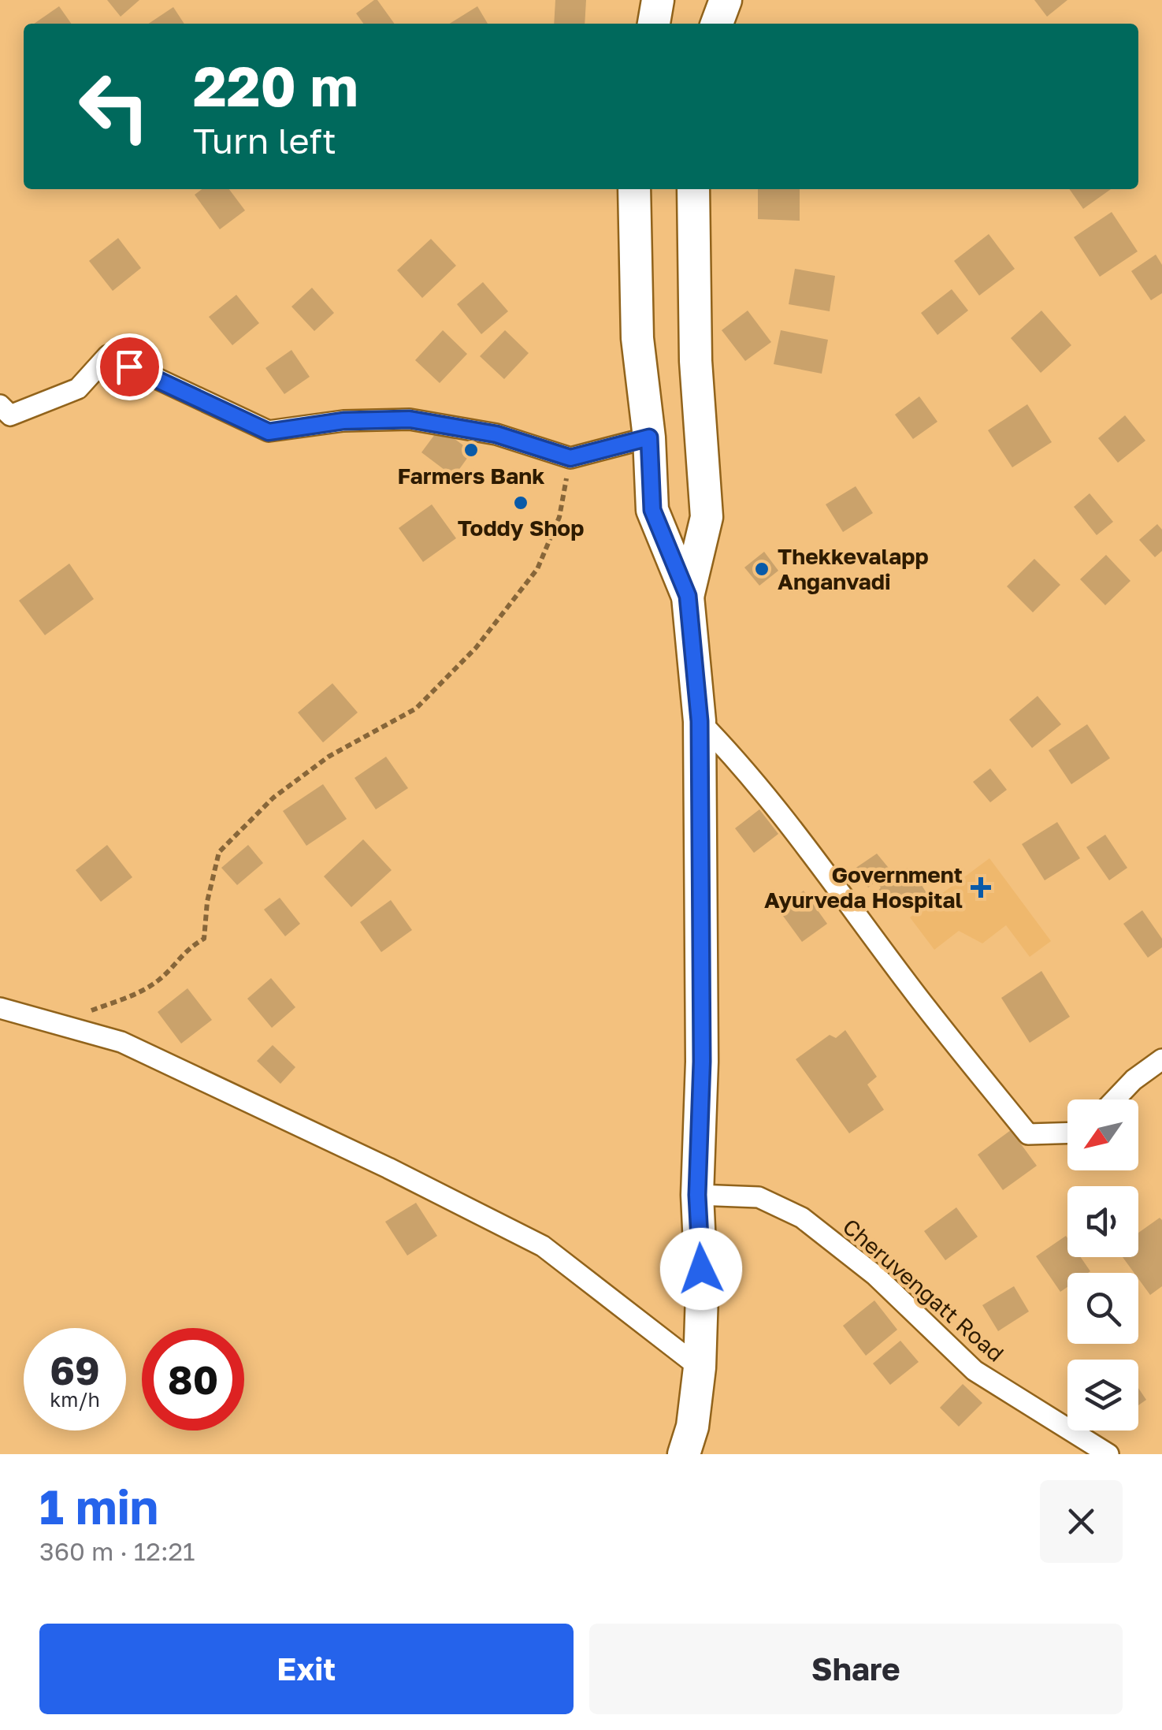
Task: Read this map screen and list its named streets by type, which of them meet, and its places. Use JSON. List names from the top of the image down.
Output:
{
  "streets": {
    "street": ["Cheruvengatt Road"]
  },
  "places": {
    "other": ["Farmers Bank", "Toddy Shop", "Thekkevalapp Anganvadi"],
    "health": ["Government Ayurveda Hospital"]
  },
  "north": "bottom left",
  "page": {
    "turn": ["220 m", "Turn left"],
    "speed": "69 km/h",
    "limit": "80",
    "heading": ["1 min", "360 m · 12:21"],
    "buttons": ["Exit", "Share"]
  }
}
